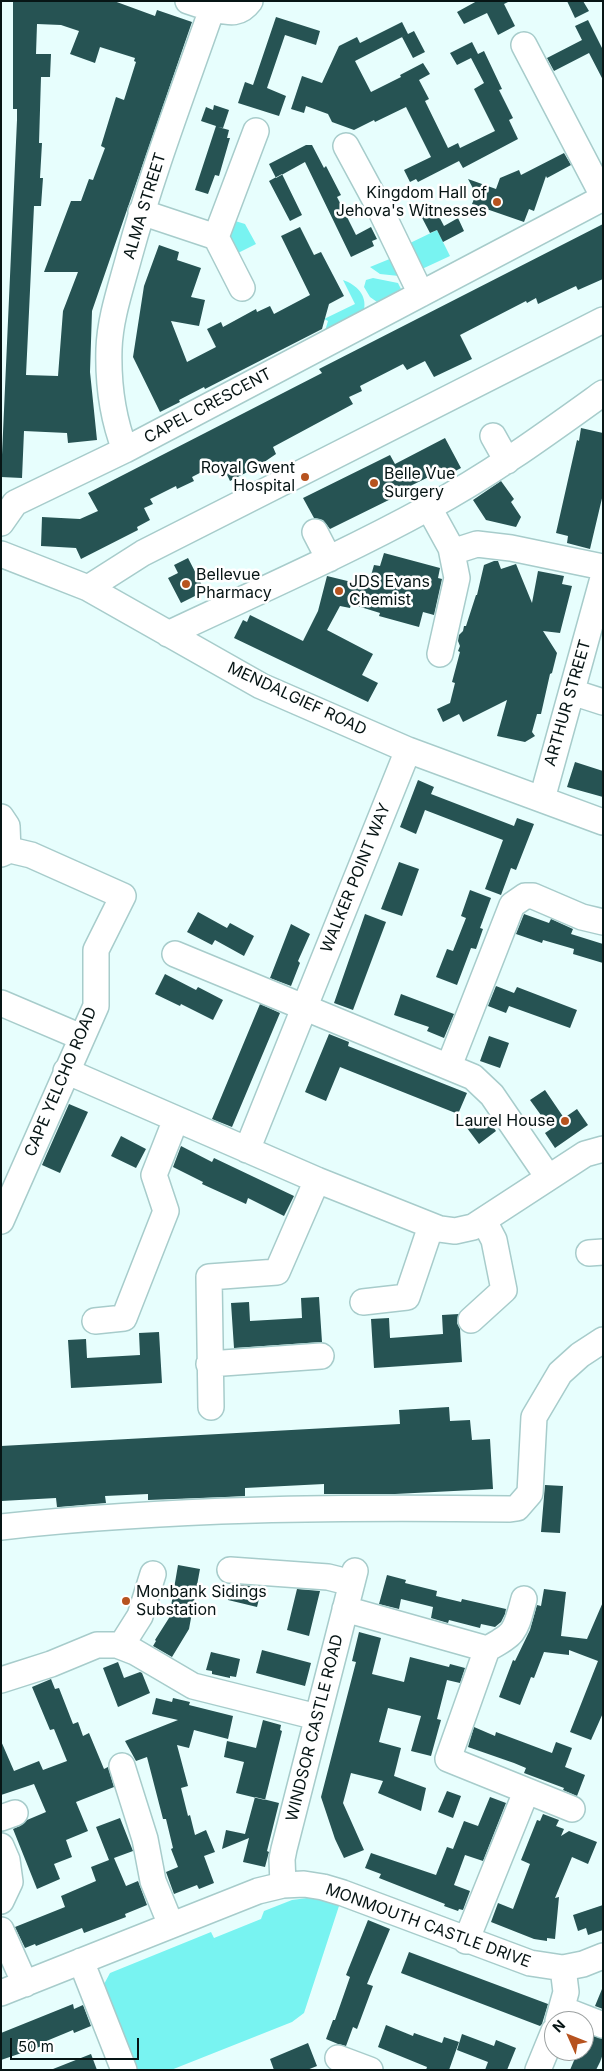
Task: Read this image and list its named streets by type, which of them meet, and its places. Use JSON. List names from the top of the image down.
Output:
{
  "streets": {
    "street": [
      "ALMA STREET",
      "CAPEL CRESCENT",
      "MENDALGIEF ROAD",
      "ARTHUR STREET",
      "WALKER POINT WAY",
      "CAPE YELCHO ROAD",
      "WINDSOR CASTLE ROAD",
      "MONMOUTH CASTLE DRIVE"
    ]
  },
  "crossings": [
    ["ALMA STREET", "CAPEL CRESCENT"],
    ["MENDALGIEF ROAD", "ARTHUR STREET"],
    ["MENDALGIEF ROAD", "WALKER POINT WAY"],
    ["WINDSOR CASTLE ROAD", "MONMOUTH CASTLE DRIVE"]
  ],
  "places": [
    "Kingdom Hall of Jehova's Witnesses",
    "Royal Gwent Hospital",
    "Belle Vue Surgery",
    "Bellevue Pharmacy",
    "JDS Evans Chemist",
    "Laurel House",
    "Monbank Sidings Substation"
  ],
  "scale_bar": "50 m",
  "north": "top left"
}
